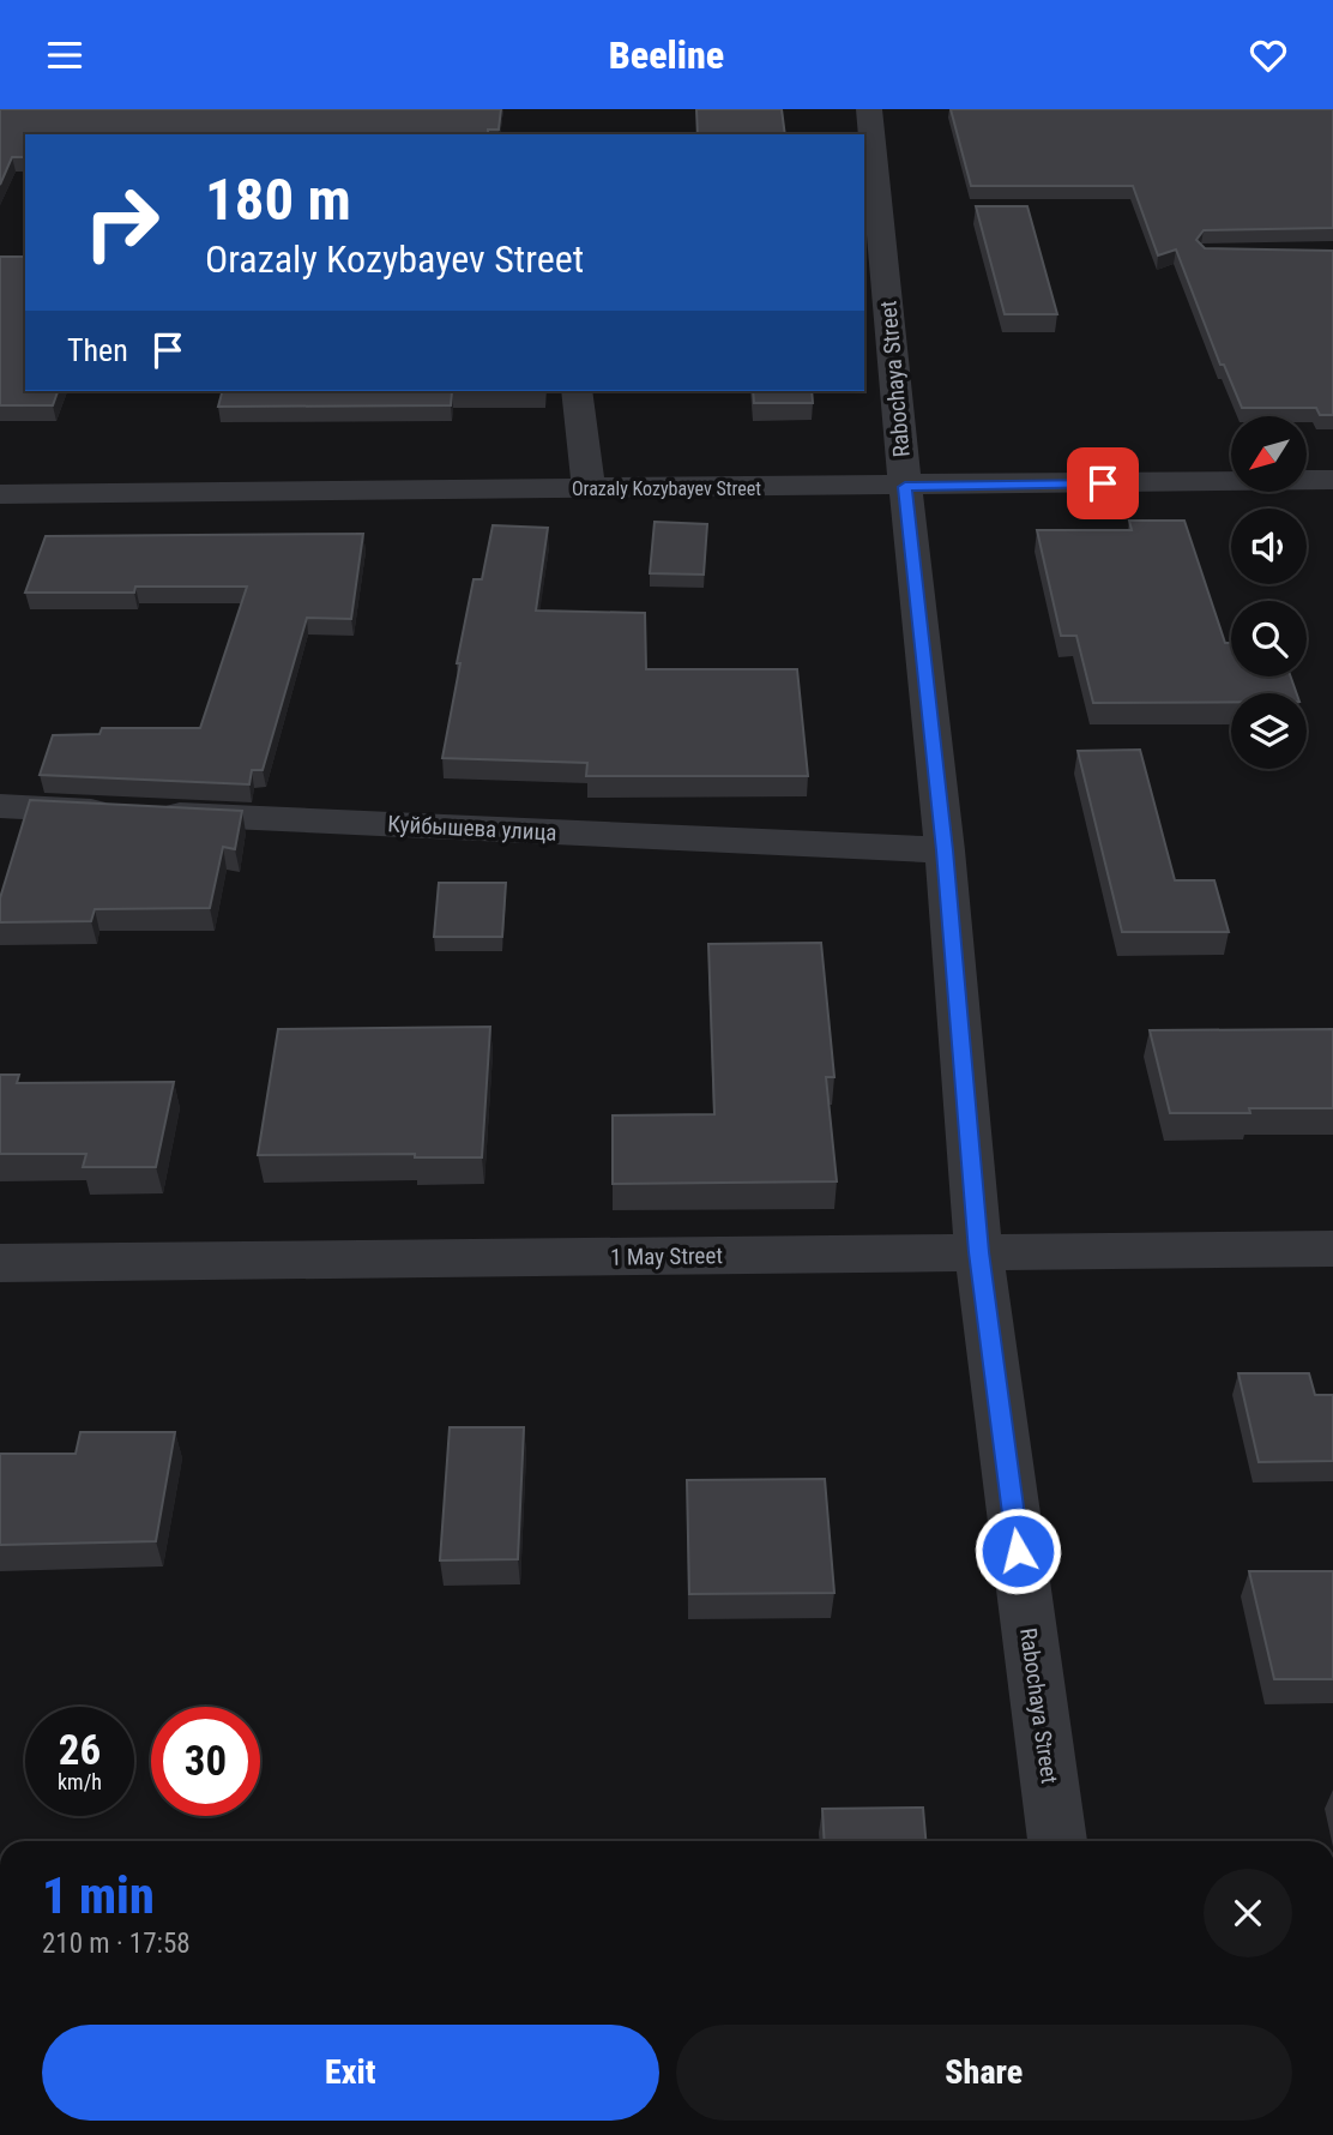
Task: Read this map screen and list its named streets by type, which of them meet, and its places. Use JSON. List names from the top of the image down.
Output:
{
  "streets": {
    "street": [
      "Rabochaya Street",
      "Orazaly Kozybayev Street",
      "Куйбышева улица",
      "1 May Street"
    ]
  },
  "crossings": [
    ["Rabochaya Street", "Orazaly Kozybayev Street"],
    ["Rabochaya Street", "Куйбышева улица"],
    ["Rabochaya Street", "1 May Street"]
  ],
  "north": "bottom left",
  "page": {
    "header": "Beeline",
    "turn": ["180 m", "Orazaly Kozybayev Street"],
    "then": "Then",
    "speed": "26 km/h",
    "limit": "30",
    "heading": ["1 min", "210 m · 17:58"],
    "buttons": ["Exit", "Share"]
  }
}
